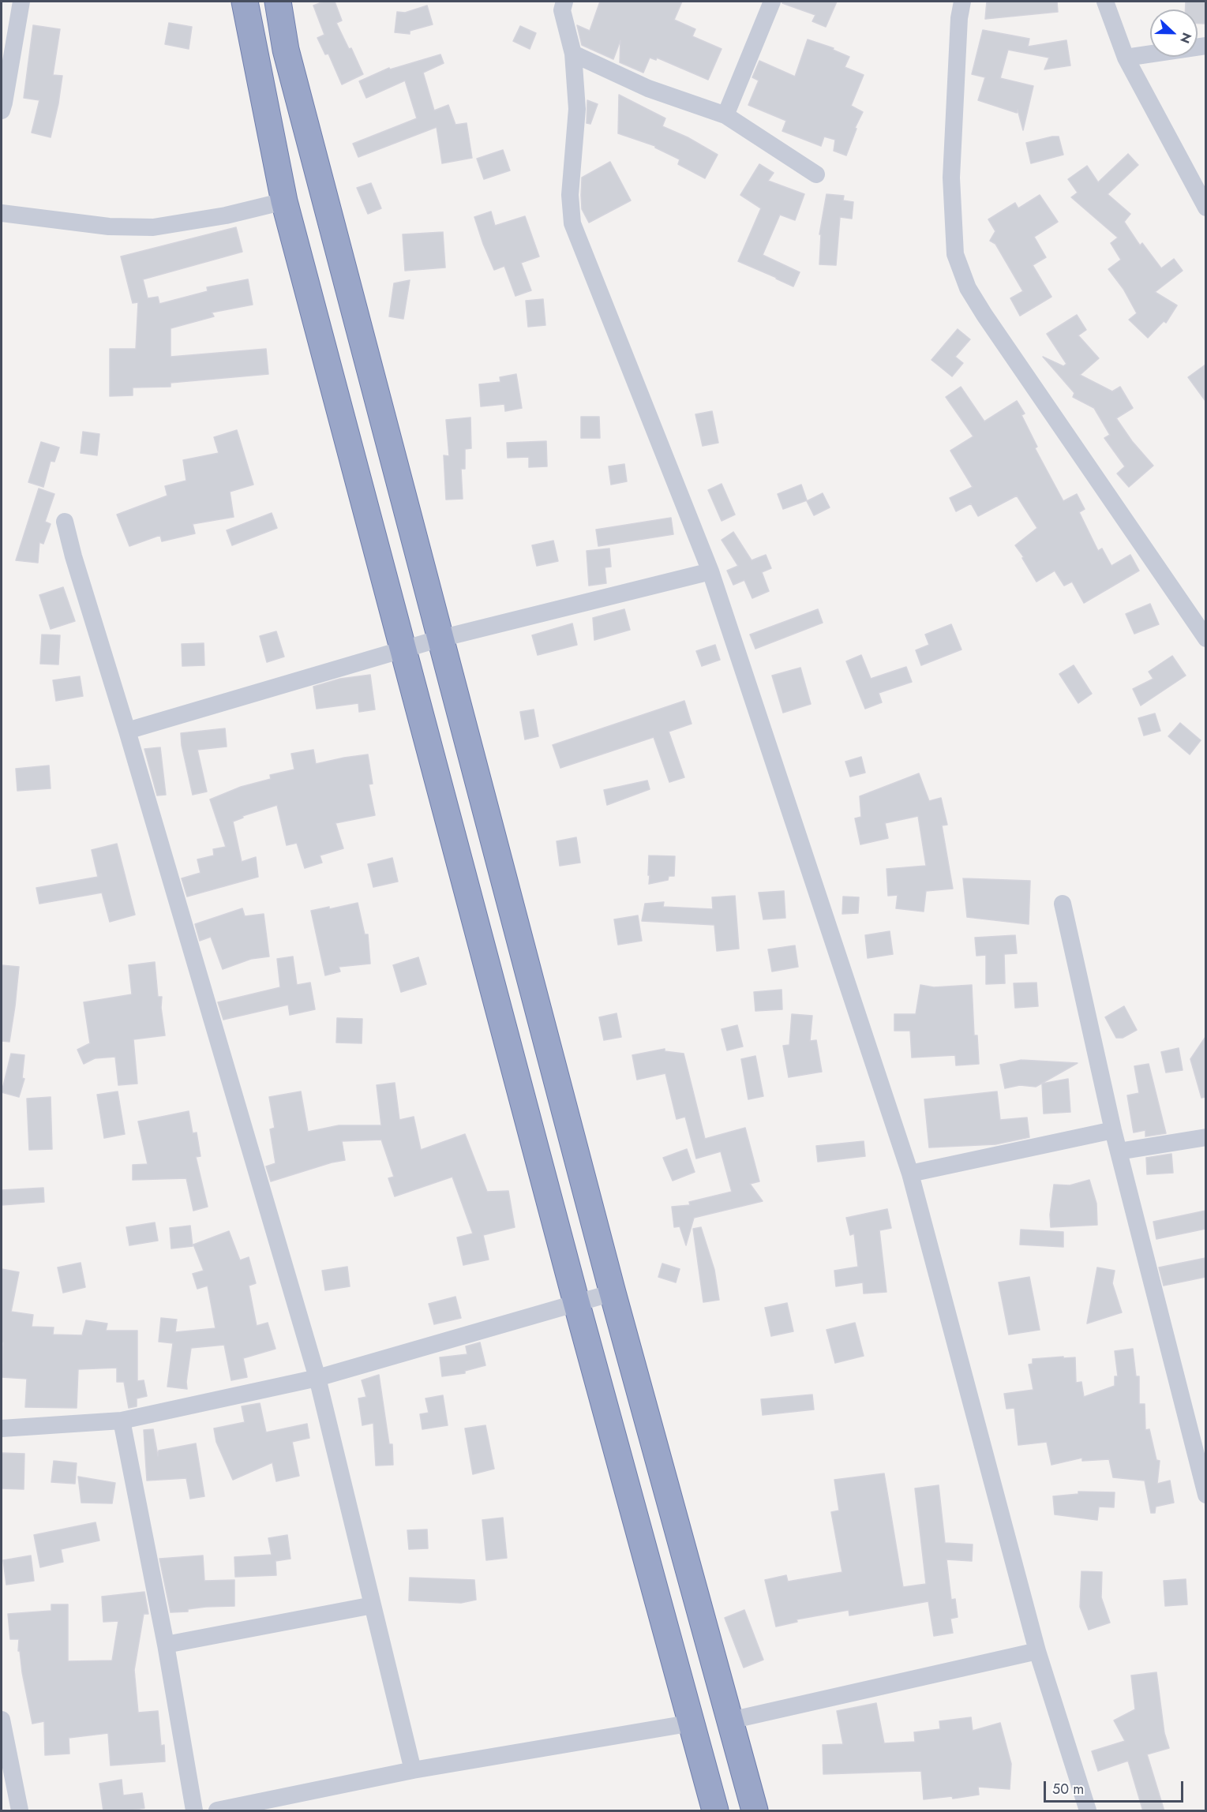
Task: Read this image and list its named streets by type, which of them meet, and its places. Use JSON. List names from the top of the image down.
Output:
{
  "scale_bar": "50 m",
  "north": "right"
}
